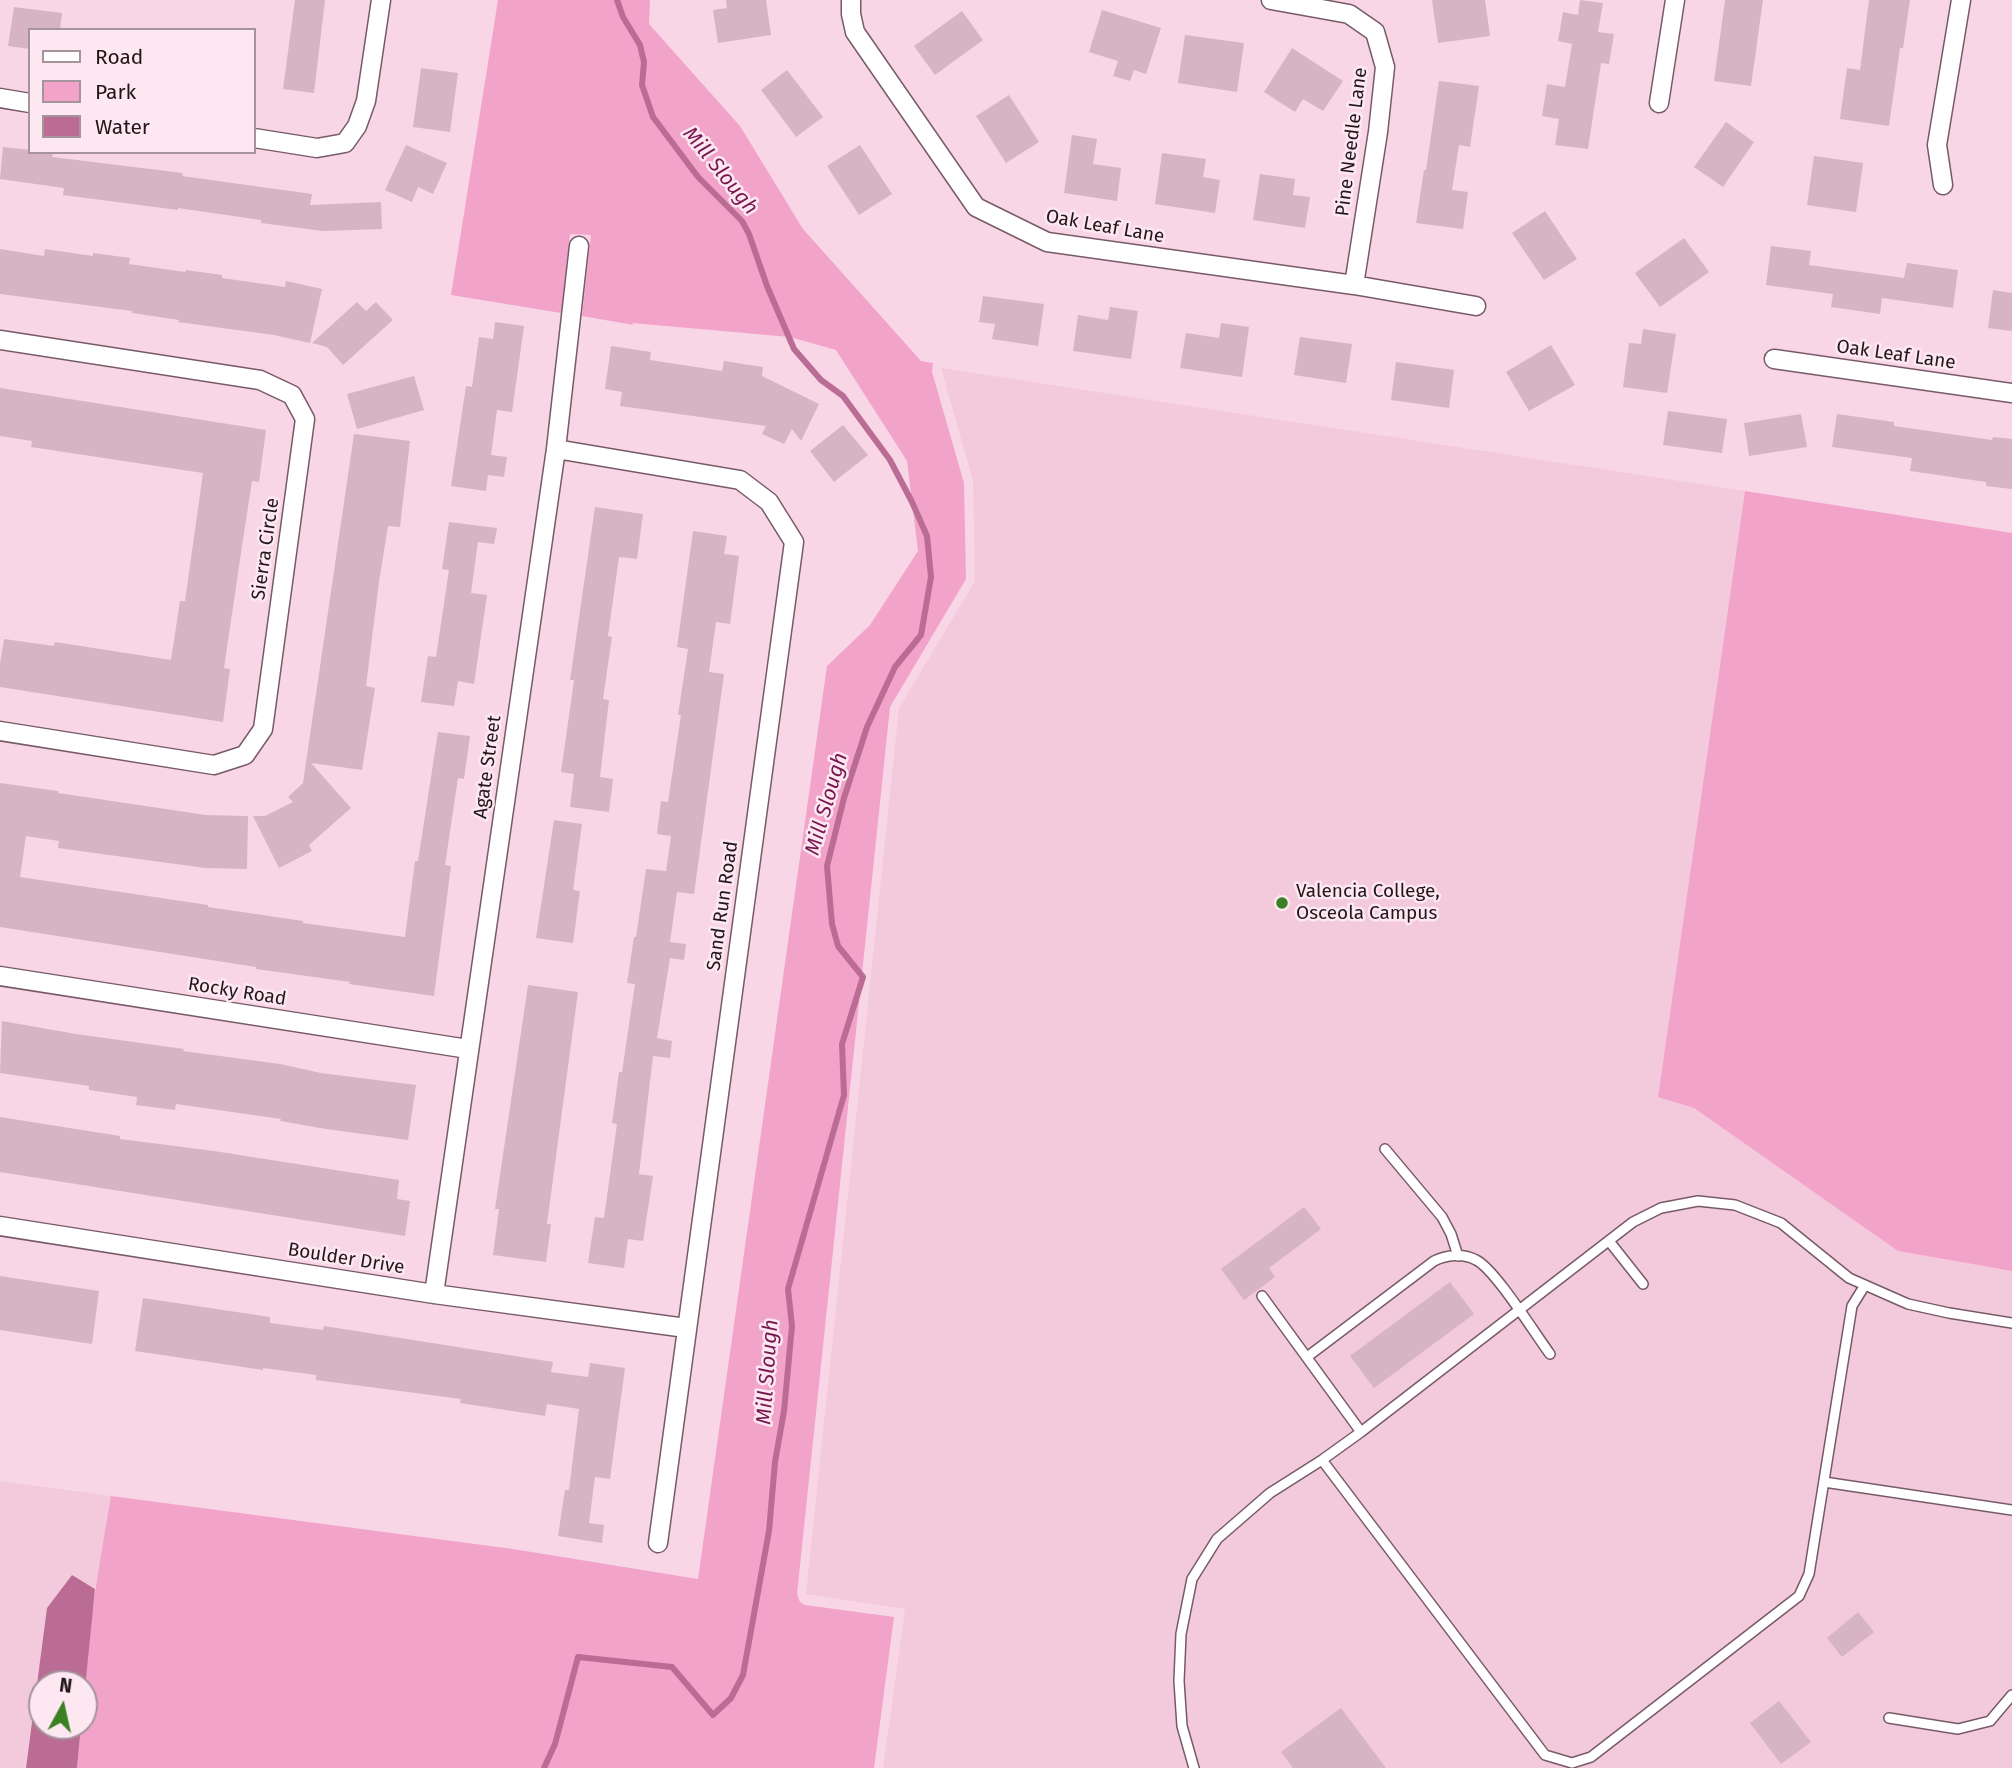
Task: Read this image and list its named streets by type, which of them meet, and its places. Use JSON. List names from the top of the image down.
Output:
{
  "streets": {
    "street": [
      "Pine Needle Lane",
      "Oak Leaf Lane",
      "Sierra Circle",
      "Agate Street",
      "Sand Run Road",
      "Rocky Road",
      "Boulder Drive"
    ]
  },
  "crossings": [
    ["Pine Needle Lane", "Oak Leaf Lane"],
    ["Agate Street", "Sand Run Road"],
    ["Agate Street", "Rocky Road"],
    ["Agate Street", "Boulder Drive"],
    ["Sand Run Road", "Boulder Drive"]
  ],
  "water": ["Mill Slough"],
  "places": ["Valencia College, Osceola Campus"],
  "legend": ["Road", "Park", "Water"],
  "north": "top"
}
